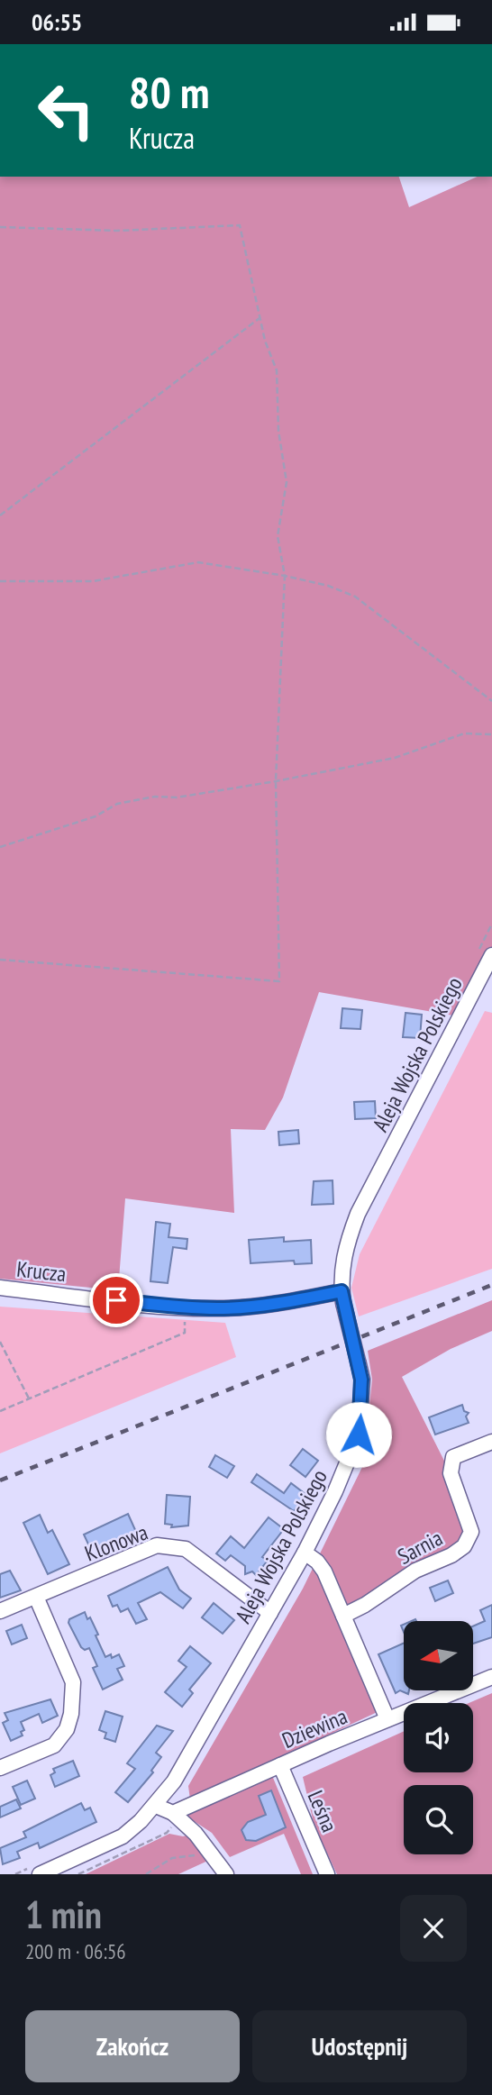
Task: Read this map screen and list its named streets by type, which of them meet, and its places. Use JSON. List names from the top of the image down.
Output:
{
  "streets": {
    "street": [
      "Aleja Wojska Polskiego",
      "Krucza",
      "Klonowa",
      "Sarnia",
      "Dziewina",
      "Leśna"
    ]
  },
  "crossings": [
    ["Aleja Wojska Polskiego", "Krucza"],
    ["Aleja Wojska Polskiego", "Klonowa"],
    ["Dziewina", "Leśna"]
  ],
  "north": "left",
  "page": {
    "status": "06:55",
    "turn": ["80 m", "Krucza"],
    "heading": ["1 min", "200 m · 06:56"],
    "buttons": ["Zakończ", "Udostępnij"]
  }
}
